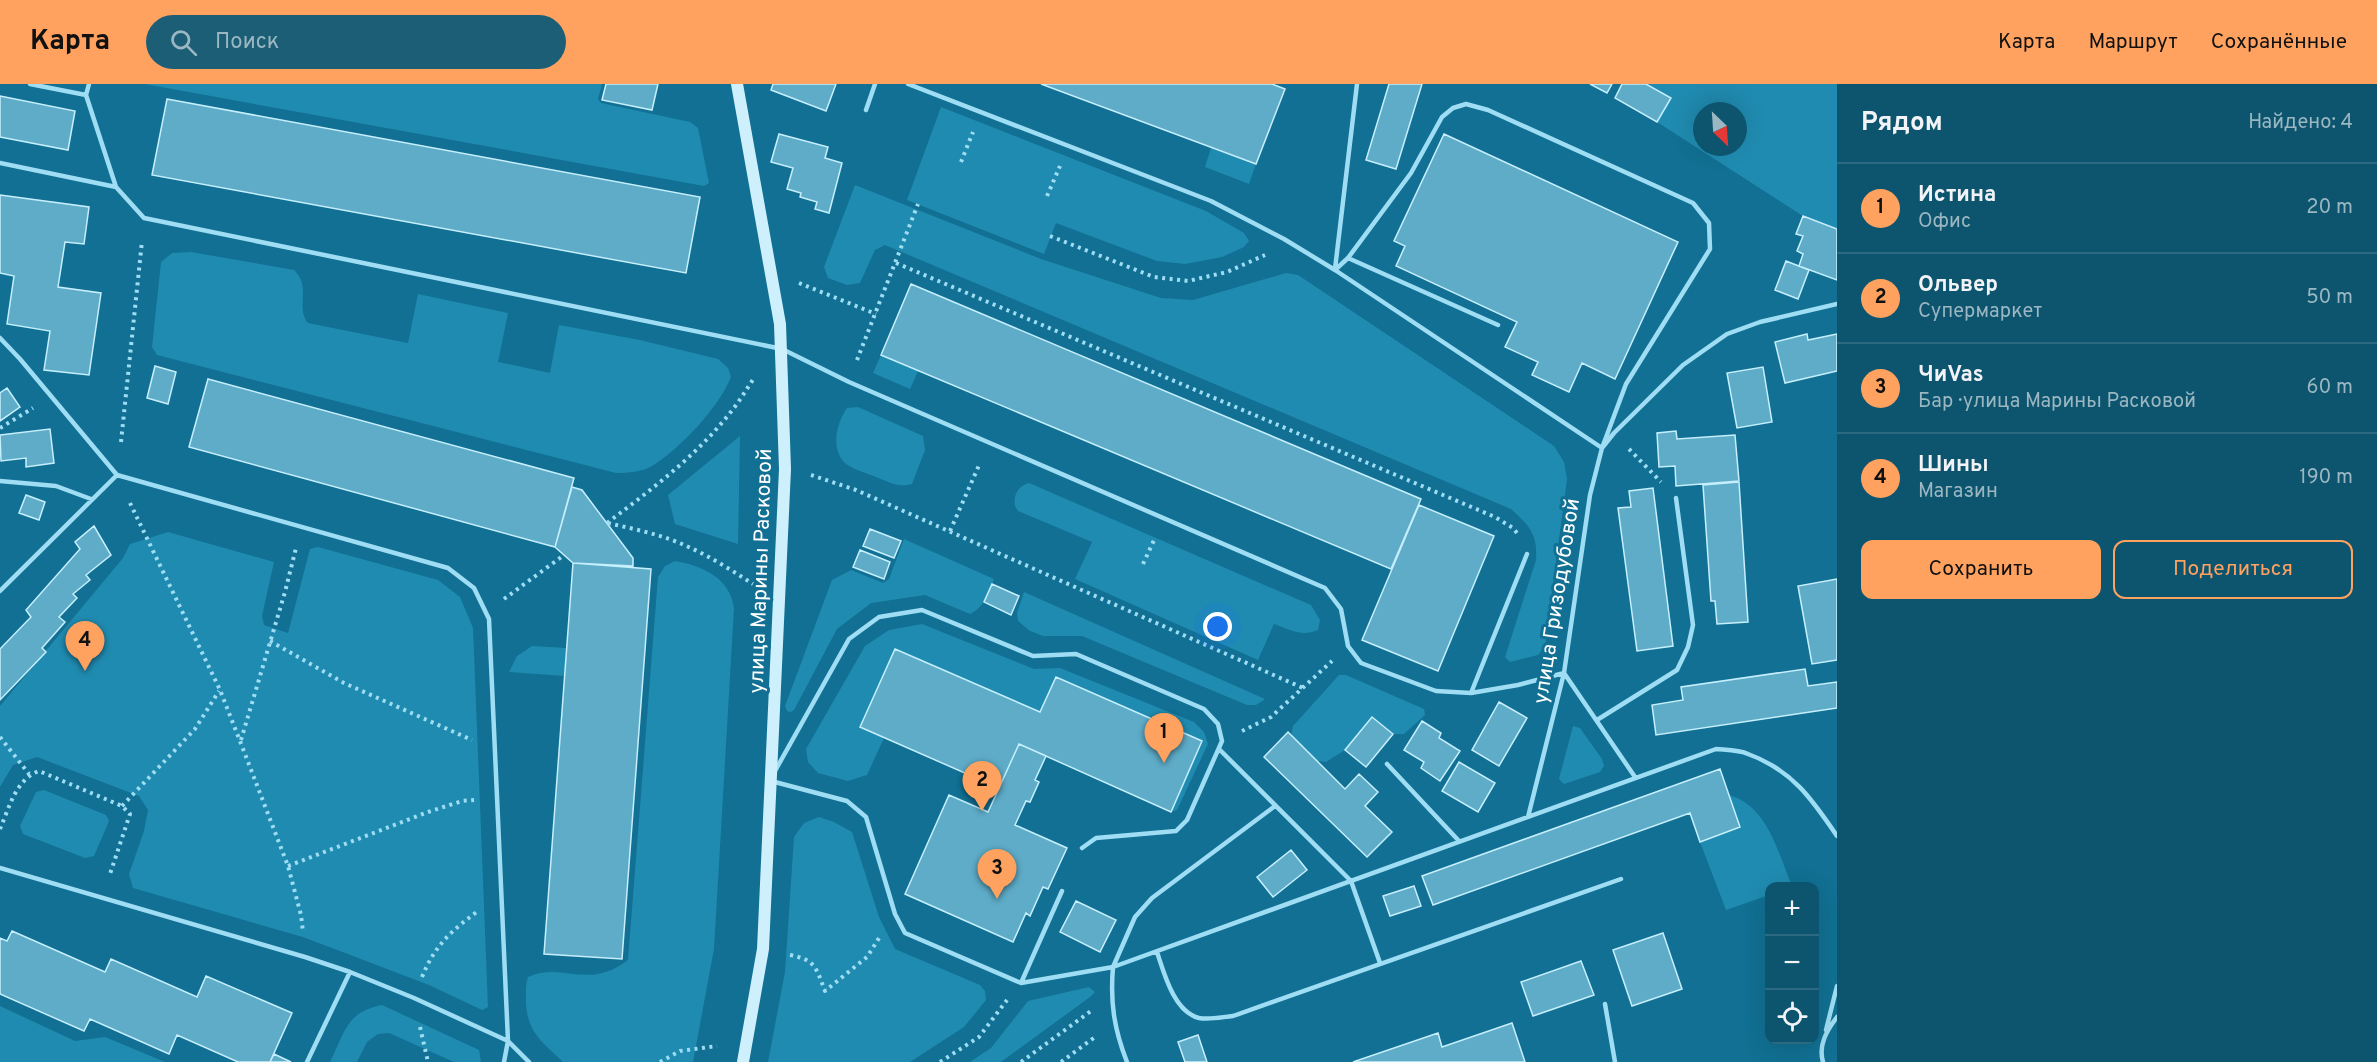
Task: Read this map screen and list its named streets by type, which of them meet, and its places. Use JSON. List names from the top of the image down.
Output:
{
  "streets": {
    "street": ["улица Марины Расковой"],
    "lane": ["улица Гризодубовой"]
  },
  "north": "bottom right",
  "page": {
    "header": "Карта",
    "search": "Поиск",
    "nav": ["Карта", "Маршрут", "Сохранённые"],
    "heading": ["Рядом", "Найдено: 4"],
    "list": [
      {
        "mark": "1",
        "name": "Истина",
        "note": "Офис",
        "value": "20 m"
      },
      {
        "mark": "2",
        "name": "Ольвер",
        "note": "Супермаркет",
        "value": "50 m"
      },
      {
        "mark": "3",
        "name": "ЧиVas",
        "note": "Бар · улица Марины Расковой",
        "value": "60 m"
      },
      {
        "mark": "4",
        "name": "Шины",
        "note": "Магазин",
        "value": "190 m"
      }
    ],
    "buttons": ["Сохранить", "Поделиться"],
    "pins": [
      "4",
      "1",
      "2",
      "3"
    ],
    "map_buttons": ["+", "−"]
  }
}
